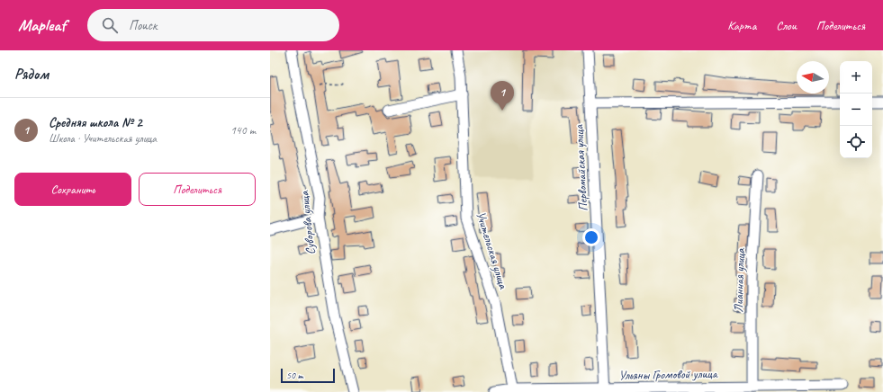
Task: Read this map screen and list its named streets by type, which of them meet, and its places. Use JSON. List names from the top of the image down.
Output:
{
  "streets": {
    "street": [
      "Первомайская улица",
      "Суворова улица",
      "Учительская улица",
      "Лианная улица",
      "Ульяны Громовой улица"
    ]
  },
  "crossings": [
    ["Первомайская улица", "Ульяны Громовой улица"],
    ["Учительская улица", "Ульяны Громовой улица"],
    ["Лианная улица", "Ульяны Громовой улица"]
  ],
  "scale_bar": "50 m",
  "north": "left",
  "page": {
    "header": "Mapleaf",
    "search": "Поиск",
    "nav": ["Карта", "Слои", "Поделиться"],
    "heading": "Рядом",
    "map_buttons": ["+", "−"],
    "pins": "1",
    "list": [
      {
        "mark": "1",
        "name": "Средняя школа № 2",
        "note": "Школа · Учительская улица",
        "value": "140 m"
      }
    ],
    "buttons": ["Сохранить", "Поделиться"],
    "scale": "50 m"
  }
}
